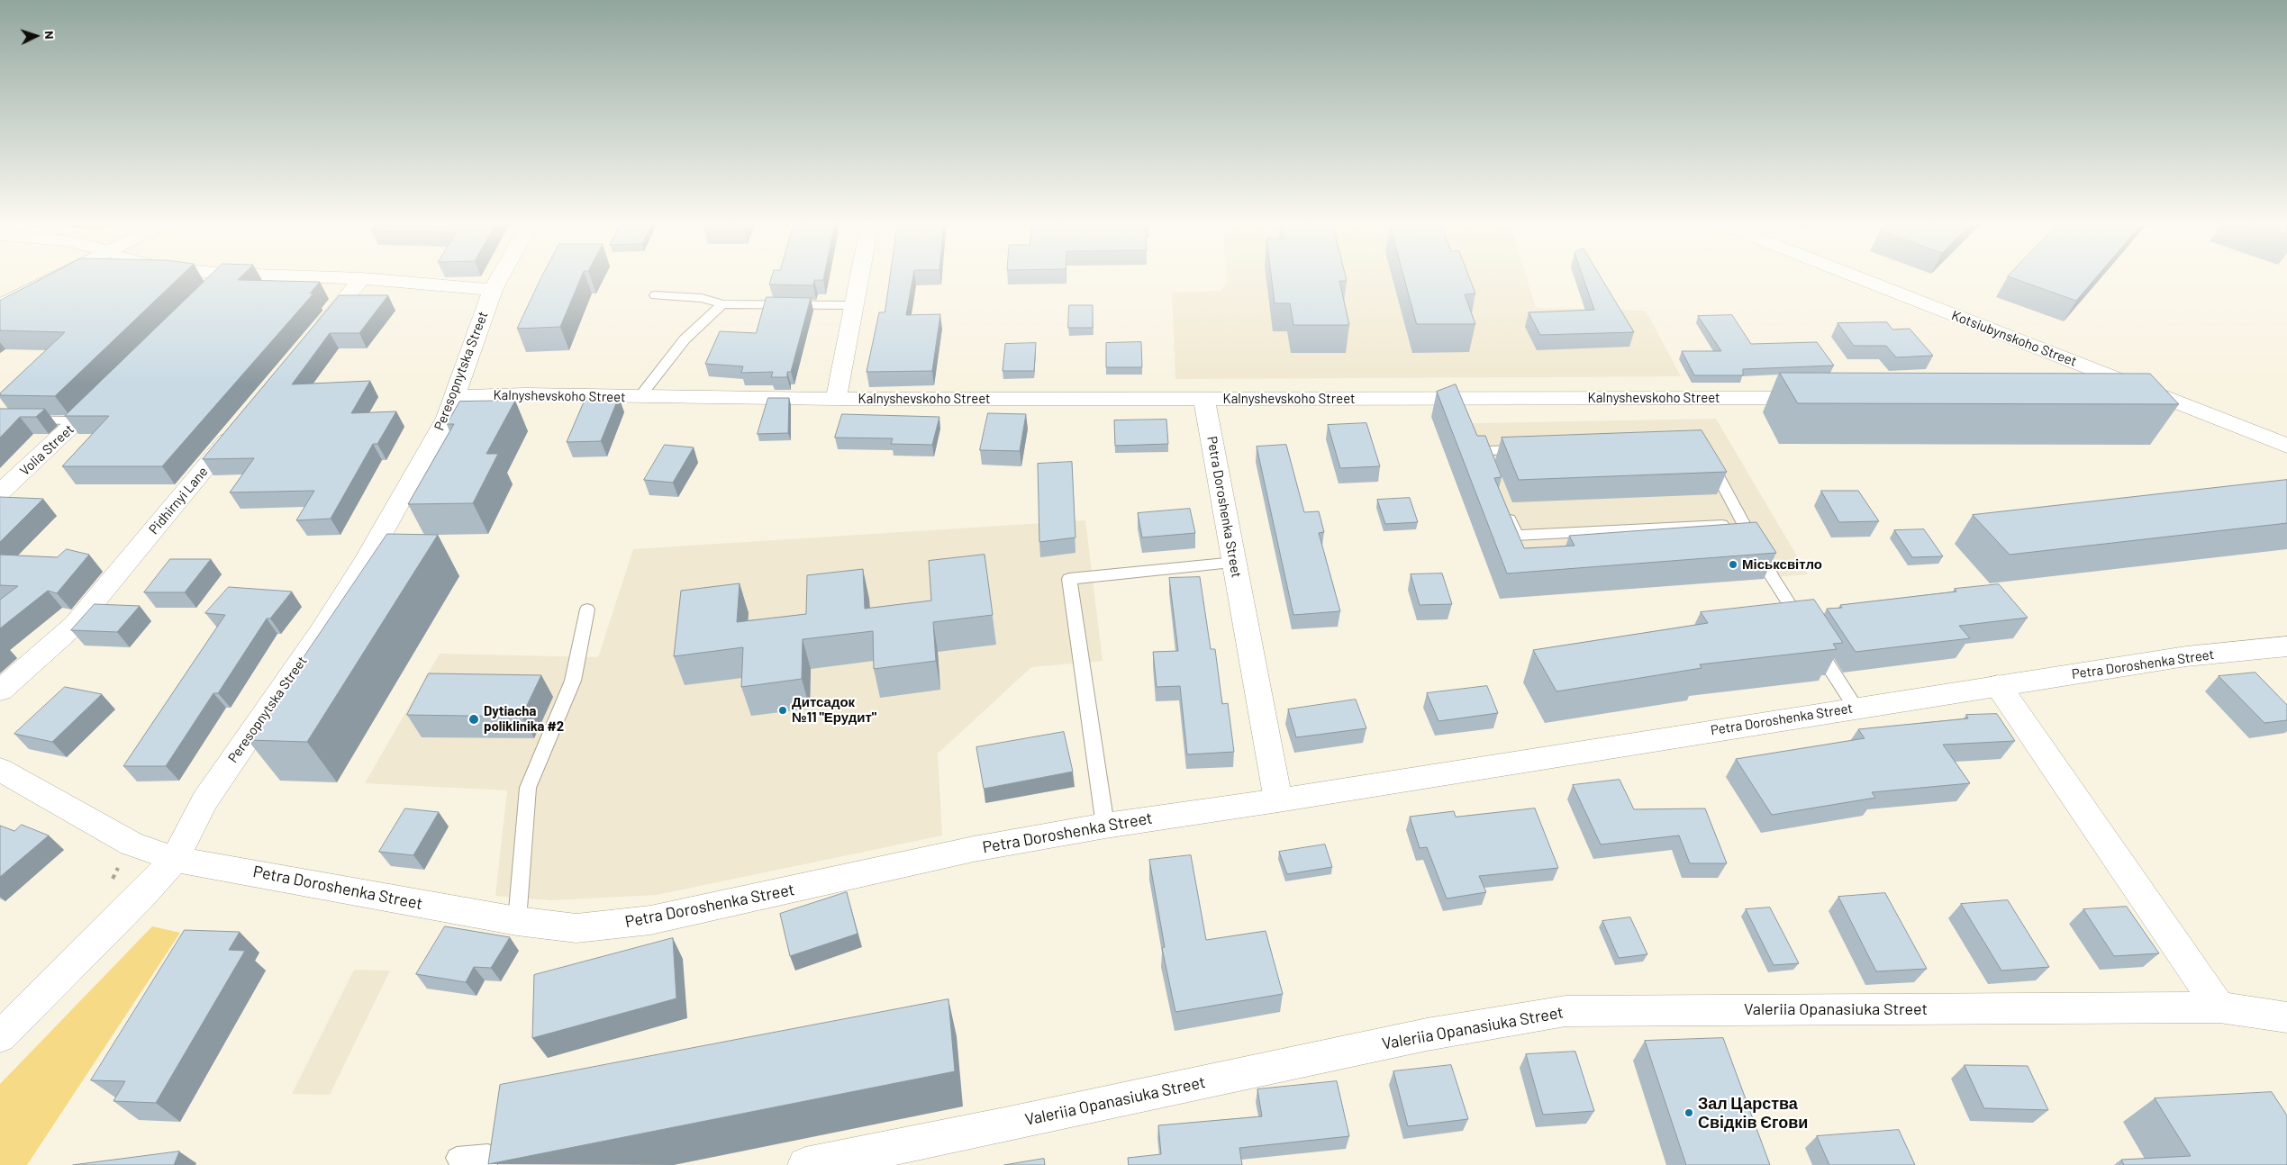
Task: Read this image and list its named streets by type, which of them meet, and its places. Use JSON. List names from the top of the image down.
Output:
{
  "streets": {
    "street": [
      "Kotsiubynskoho Street",
      "Peresopnytska Street",
      "Kalnyshevskoho Street",
      "Volia Street",
      "Pidhirnyi Lane",
      "Petra Doroshenka Street",
      "Valeriia Opanasiuka Street"
    ]
  },
  "crossings": [
    ["Peresopnytska Street", "Kalnyshevskoho Street"],
    ["Peresopnytska Street", "Petra Doroshenka Street"],
    ["Kalnyshevskoho Street", "Petra Doroshenka Street"]
  ],
  "places": [
    "Міськсвітло",
    "Дитсадок №11 \"Ерудит\"",
    "Dytiacha poliklinika #2",
    "Зал Царства Свідків Єгови"
  ],
  "north": "right"
}
